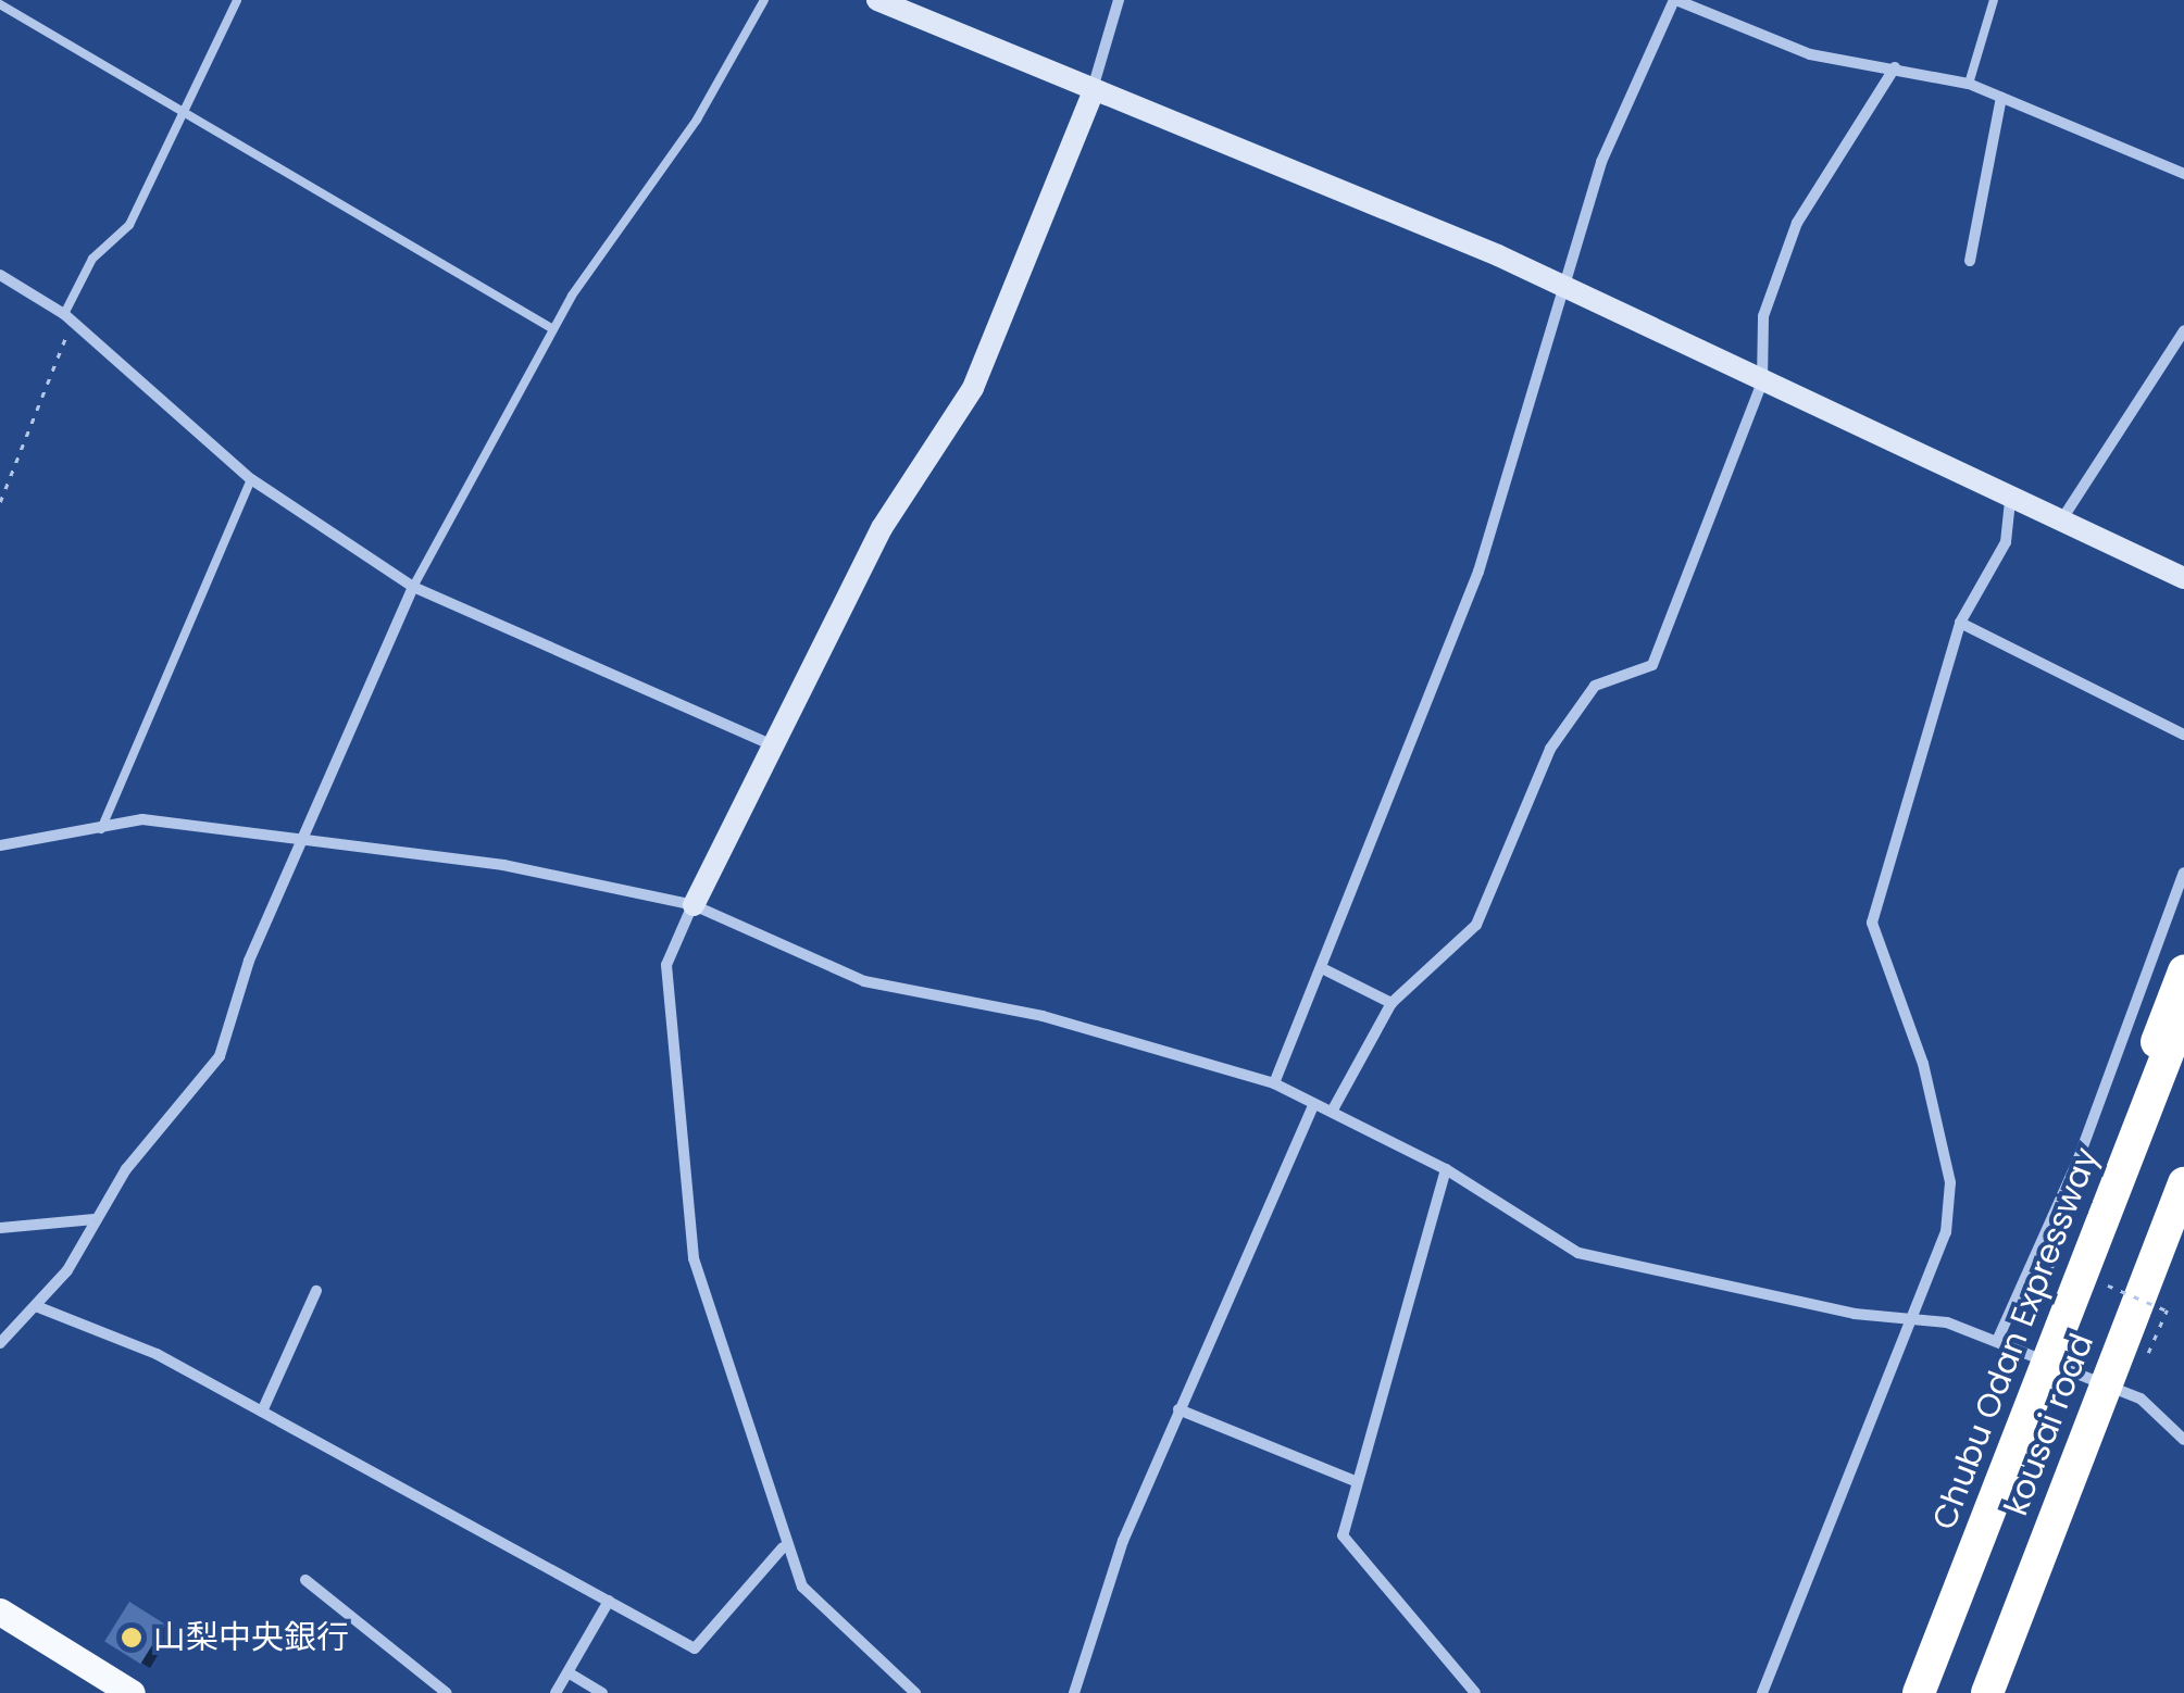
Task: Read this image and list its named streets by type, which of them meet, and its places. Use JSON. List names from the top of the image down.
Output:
{
  "streets": {
    "highway": ["Chubu Odan Expressway", "kousai road"]
  },
  "places": ["山梨中央銀行"]
}
